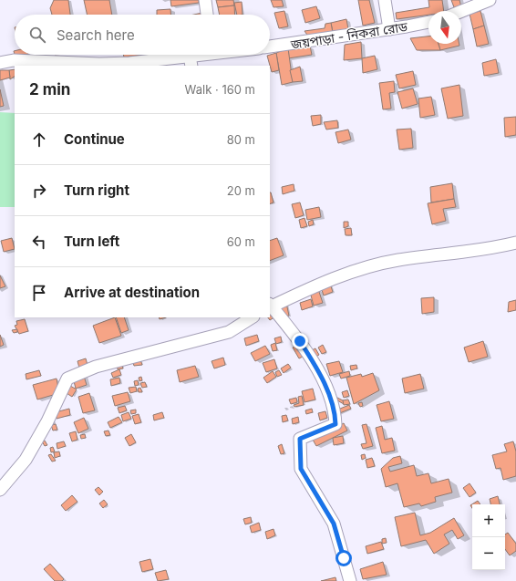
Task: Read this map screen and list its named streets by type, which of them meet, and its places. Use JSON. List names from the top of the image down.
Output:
{
  "streets": {
    "street": ["জয়পাড়া - নিকরা রোড"]
  },
  "north": "bottom",
  "page": {
    "search": "Search here",
    "heading": ["2 min", "Walk · 160 m"],
    "list": [
      ["Continue", "80 m"],
      ["Turn right", "20 m"],
      ["Turn left", "60 m"],
      "Arrive at destination"
    ],
    "map_buttons": ["+", "−"]
  }
}
